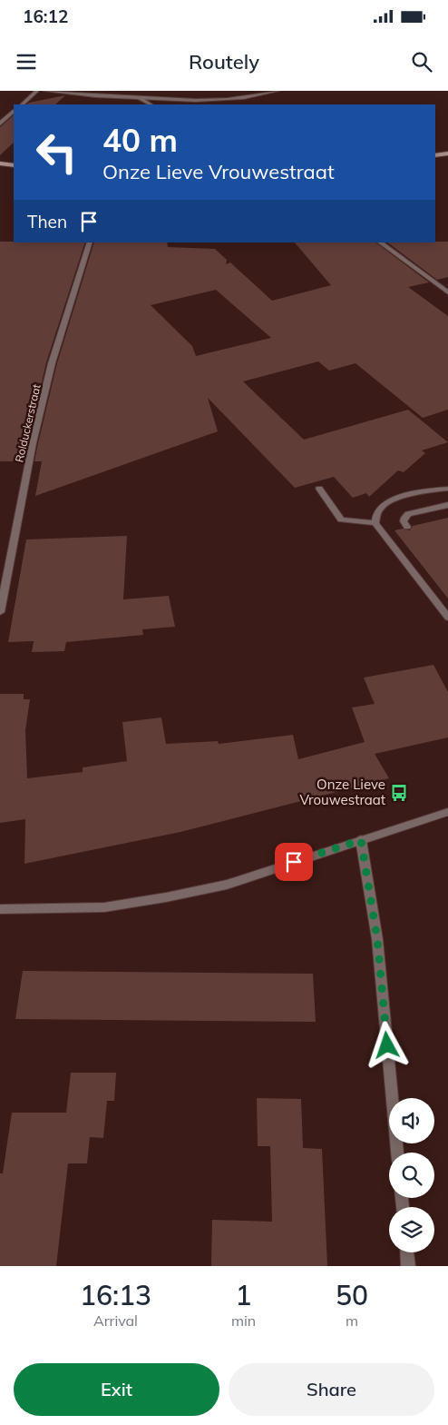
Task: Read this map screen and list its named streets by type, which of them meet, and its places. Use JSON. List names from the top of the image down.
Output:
{
  "streets": {
    "street": ["Rolduckerstraat"]
  },
  "places": {
    "bus stop": ["Onze Lieve Vrouwestraat"]
  },
  "page": {
    "status": "16:12",
    "header": "Routely",
    "turn": ["40 m", "Onze Lieve Vrouwestraat"],
    "then": "Then",
    "eta": [
      "16:13",
      "Arrival",
      "1",
      "min",
      "50",
      "m"
    ],
    "buttons": ["Exit", "Share"]
  }
}
